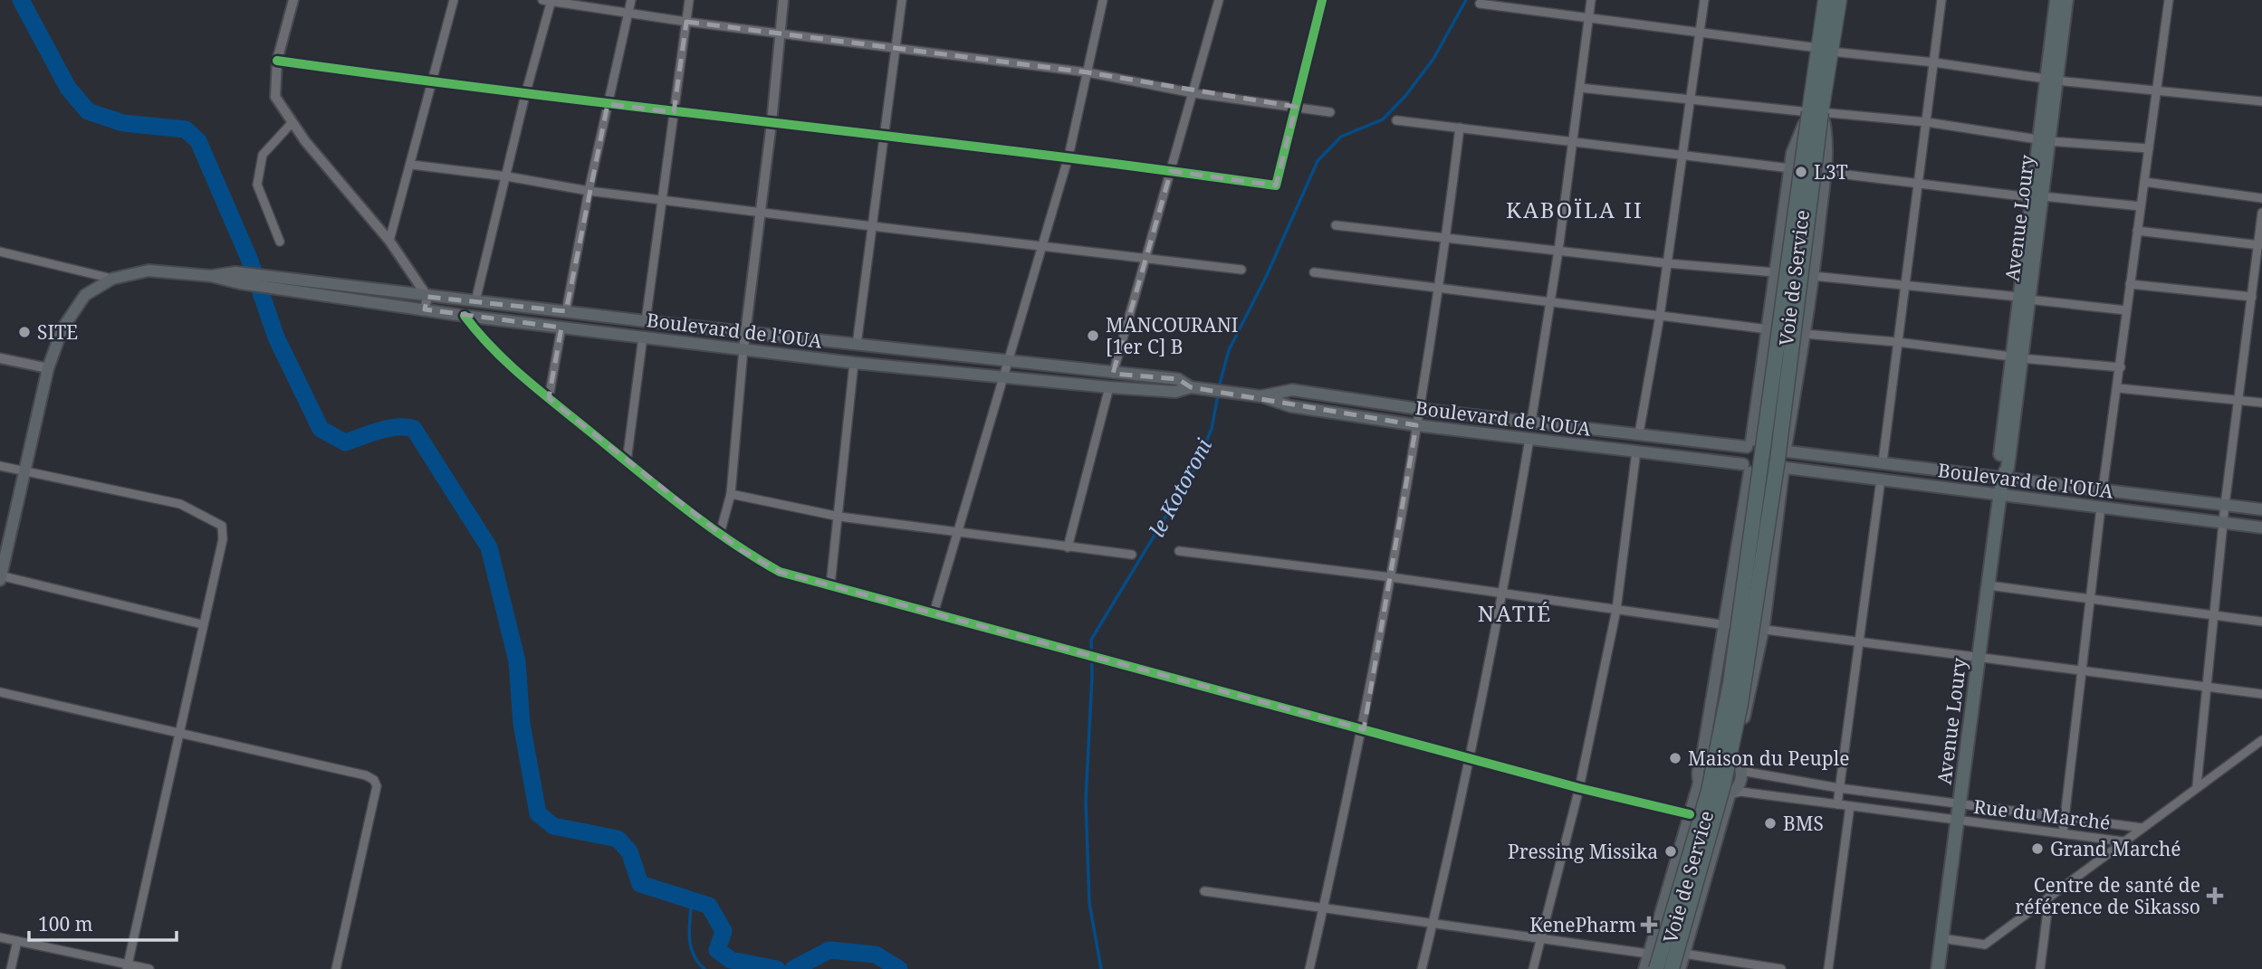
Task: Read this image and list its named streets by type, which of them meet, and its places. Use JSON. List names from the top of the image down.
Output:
{
  "streets": {
    "main road": ["Avenue Loury", "Voie de Service", "Boulevard de l'OUA"],
    "street": ["Rue du Marché"]
  },
  "crossings": [
    ["Avenue Loury", "Boulevard de l'OUA"],
    ["Avenue Loury", "Rue du Marché"],
    ["Voie de Service", "Boulevard de l'OUA"],
    ["Voie de Service", "Rue du Marché"]
  ],
  "districts": ["KABOÏLA II", "NATIÉ"],
  "water": ["le Kotoroni"],
  "places": {
    "other": [
      "L3T",
      "SITE",
      "MANCOURANI [1er C] B",
      "Maison du Peuple",
      "BMS",
      "Grand Marché",
      "Pressing Missika"
    ],
    "health": ["Centre de santé de référence de Sikasso", "KenePharm"]
  },
  "scale_bar": "100 m"
}
